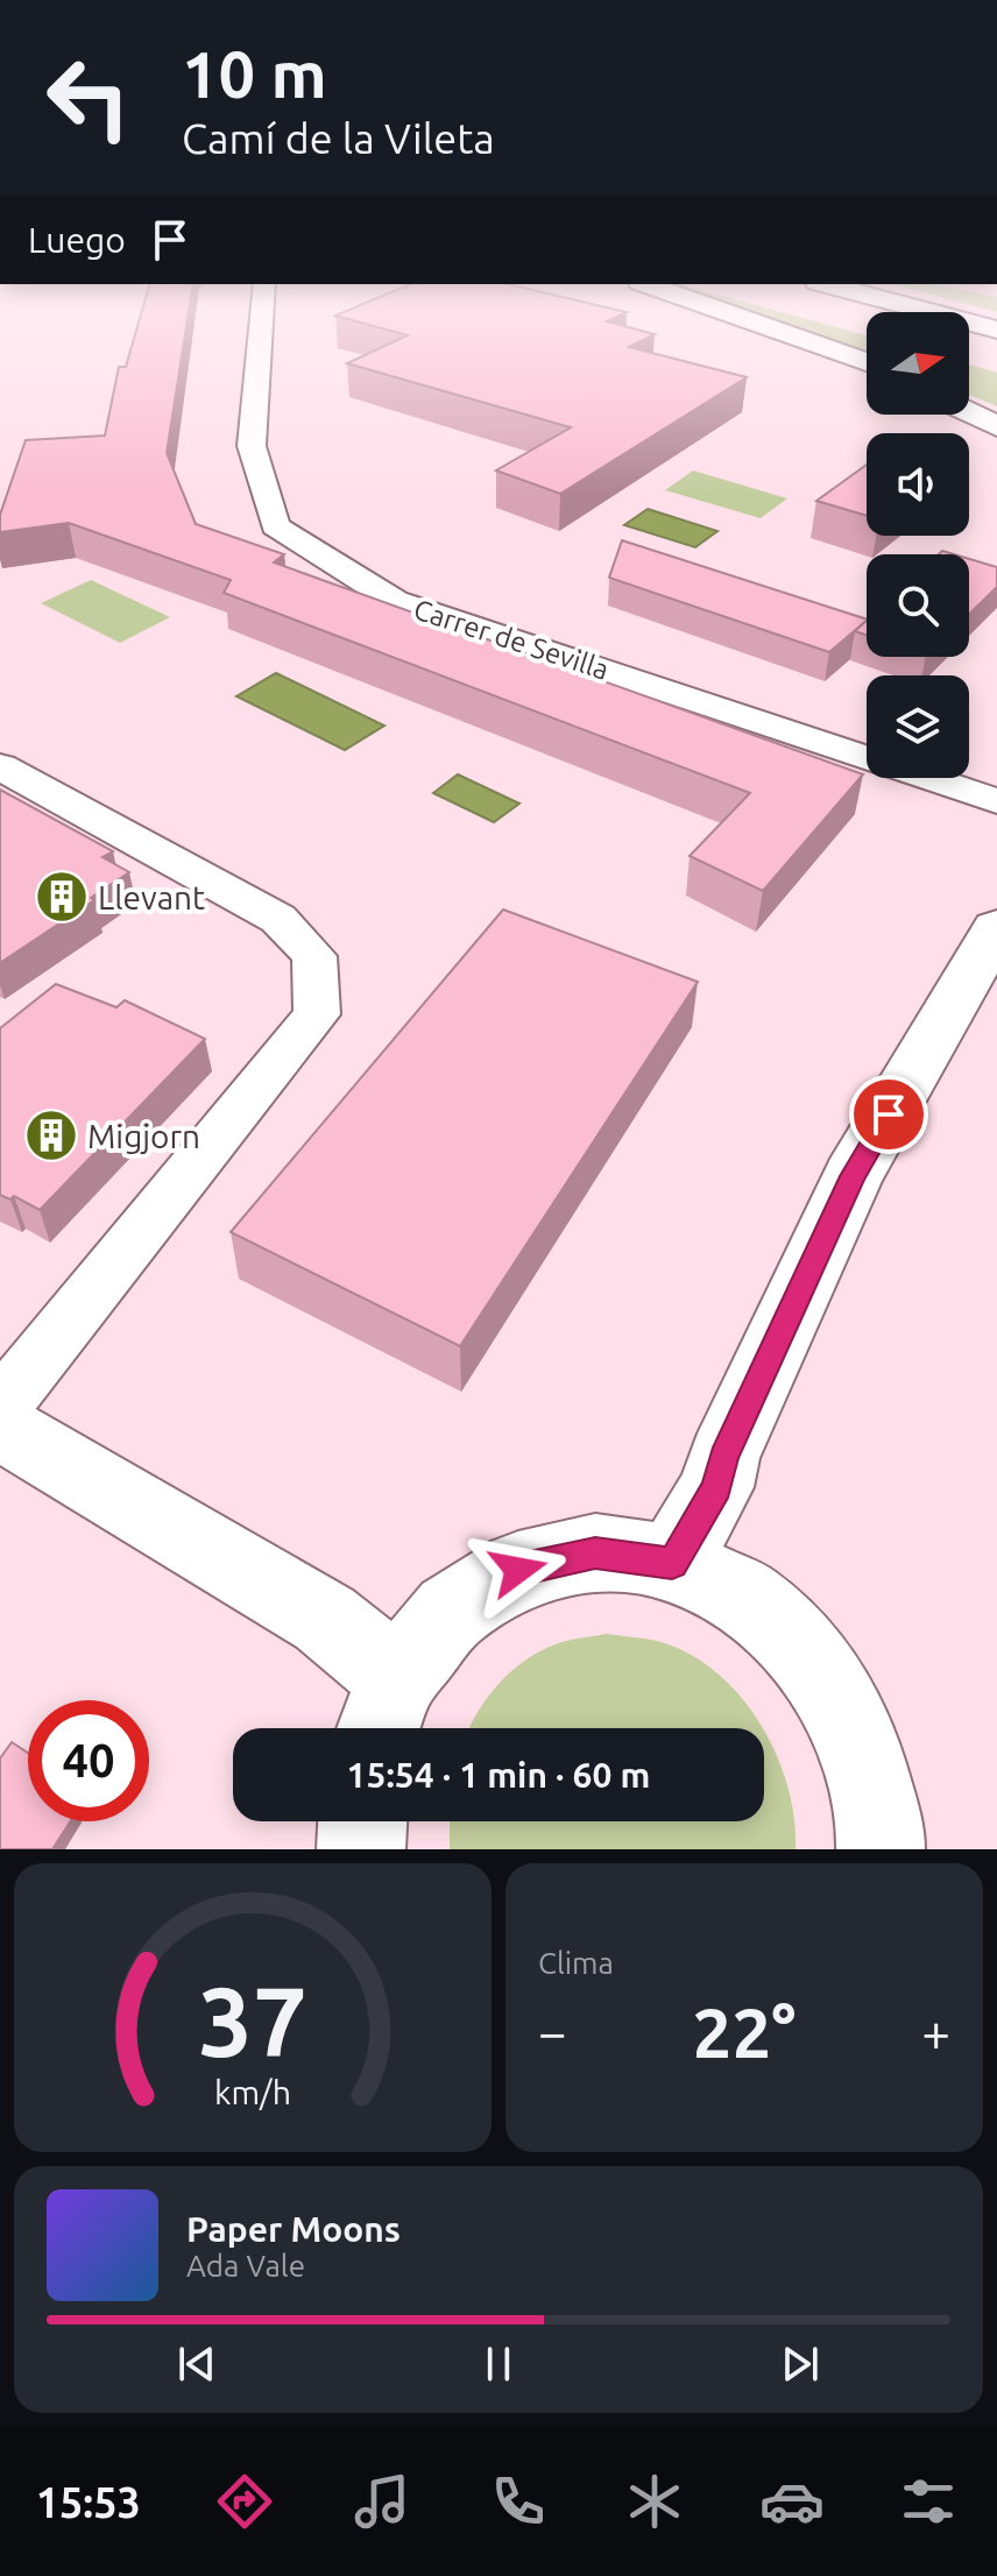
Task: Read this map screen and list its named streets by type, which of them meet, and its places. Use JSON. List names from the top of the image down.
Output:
{
  "streets": {
    "street": ["Carrer de Sevilla"]
  },
  "places": {
    "building": ["Llevant", "Migjorn"]
  },
  "north": "right",
  "page": {
    "turn": ["10 m", "Camí de la Vileta"],
    "then": "Luego",
    "limit": "40",
    "trip": "15:54 · 1 min · 60 m",
    "tile": "Clima",
    "heat": ["−", "22°", "+"],
    "song": ["Paper Moons", "Ada Vale"],
    "tabs": "15:53",
    "gauge": ["37", "km/h"]
  }
}
